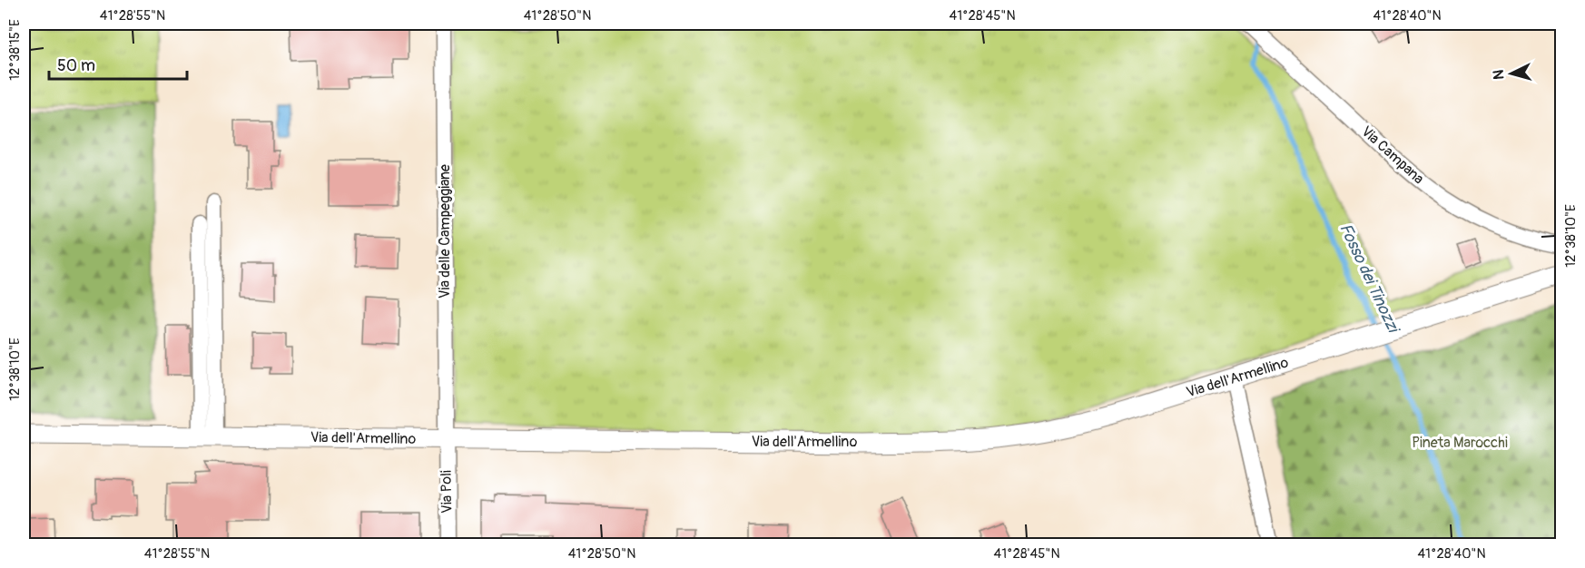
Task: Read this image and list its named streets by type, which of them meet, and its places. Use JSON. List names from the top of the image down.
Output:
{
  "streets": {
    "street": [
      "Via Campana",
      "Via delle Campeggiane",
      "Via dell'Armellino",
      "Via Poli"
    ]
  },
  "crossings": [
    ["Via delle Campeggiane", "Via dell'Armellino"],
    ["Via delle Campeggiane", "Via Poli"],
    ["Via dell'Armellino", "Via Poli"]
  ],
  "water": ["Fosso dei Tinozzi"],
  "parks": ["Pineta Marocchi"],
  "scale_bar": "50 m",
  "north": "left",
  "coordinates": [
    "41°28'55\"N",
    "41°28'50\"N",
    "41°28'45\"N",
    "41°28'40\"N",
    "12°38'15\"E",
    "12°38'10\"E"
  ]
}
